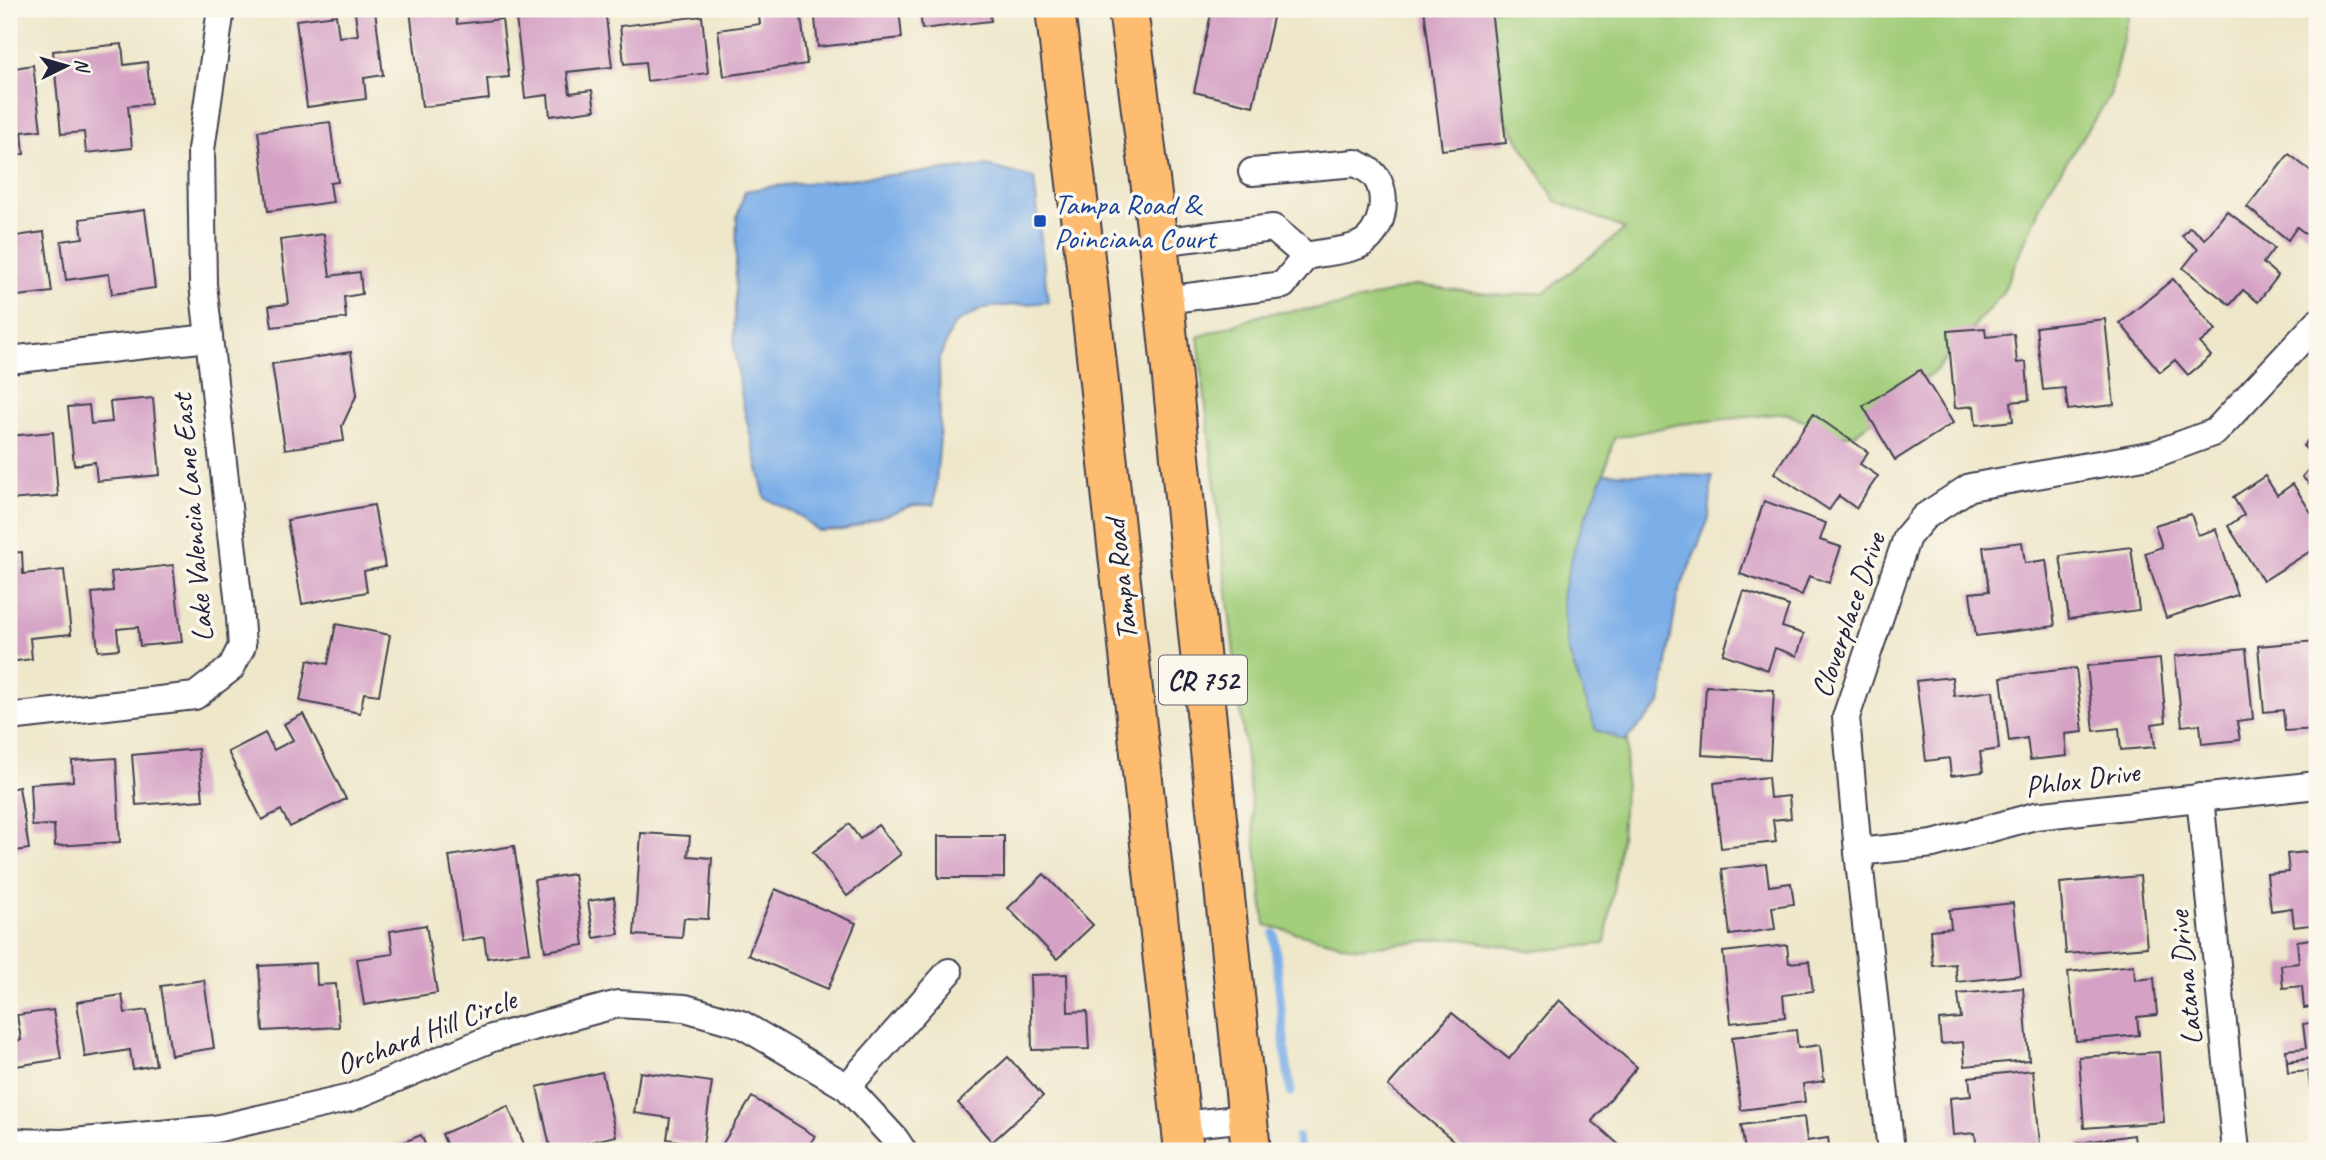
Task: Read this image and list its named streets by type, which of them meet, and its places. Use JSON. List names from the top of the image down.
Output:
{
  "streets": {
    "main road": ["Tampa Road", "CR 752"],
    "street": [
      "Lake Valencia Lane East",
      "Cloverplace Drive",
      "Phlox Drive",
      "Latana Drive",
      "Orchard Hill Circle"
    ]
  },
  "crossings": [
    ["Cloverplace Drive", "Phlox Drive"],
    ["Phlox Drive", "Latana Drive"]
  ],
  "places": {
    "transit": ["Tampa Road & Poinciana Court"]
  },
  "north": "right"
}
